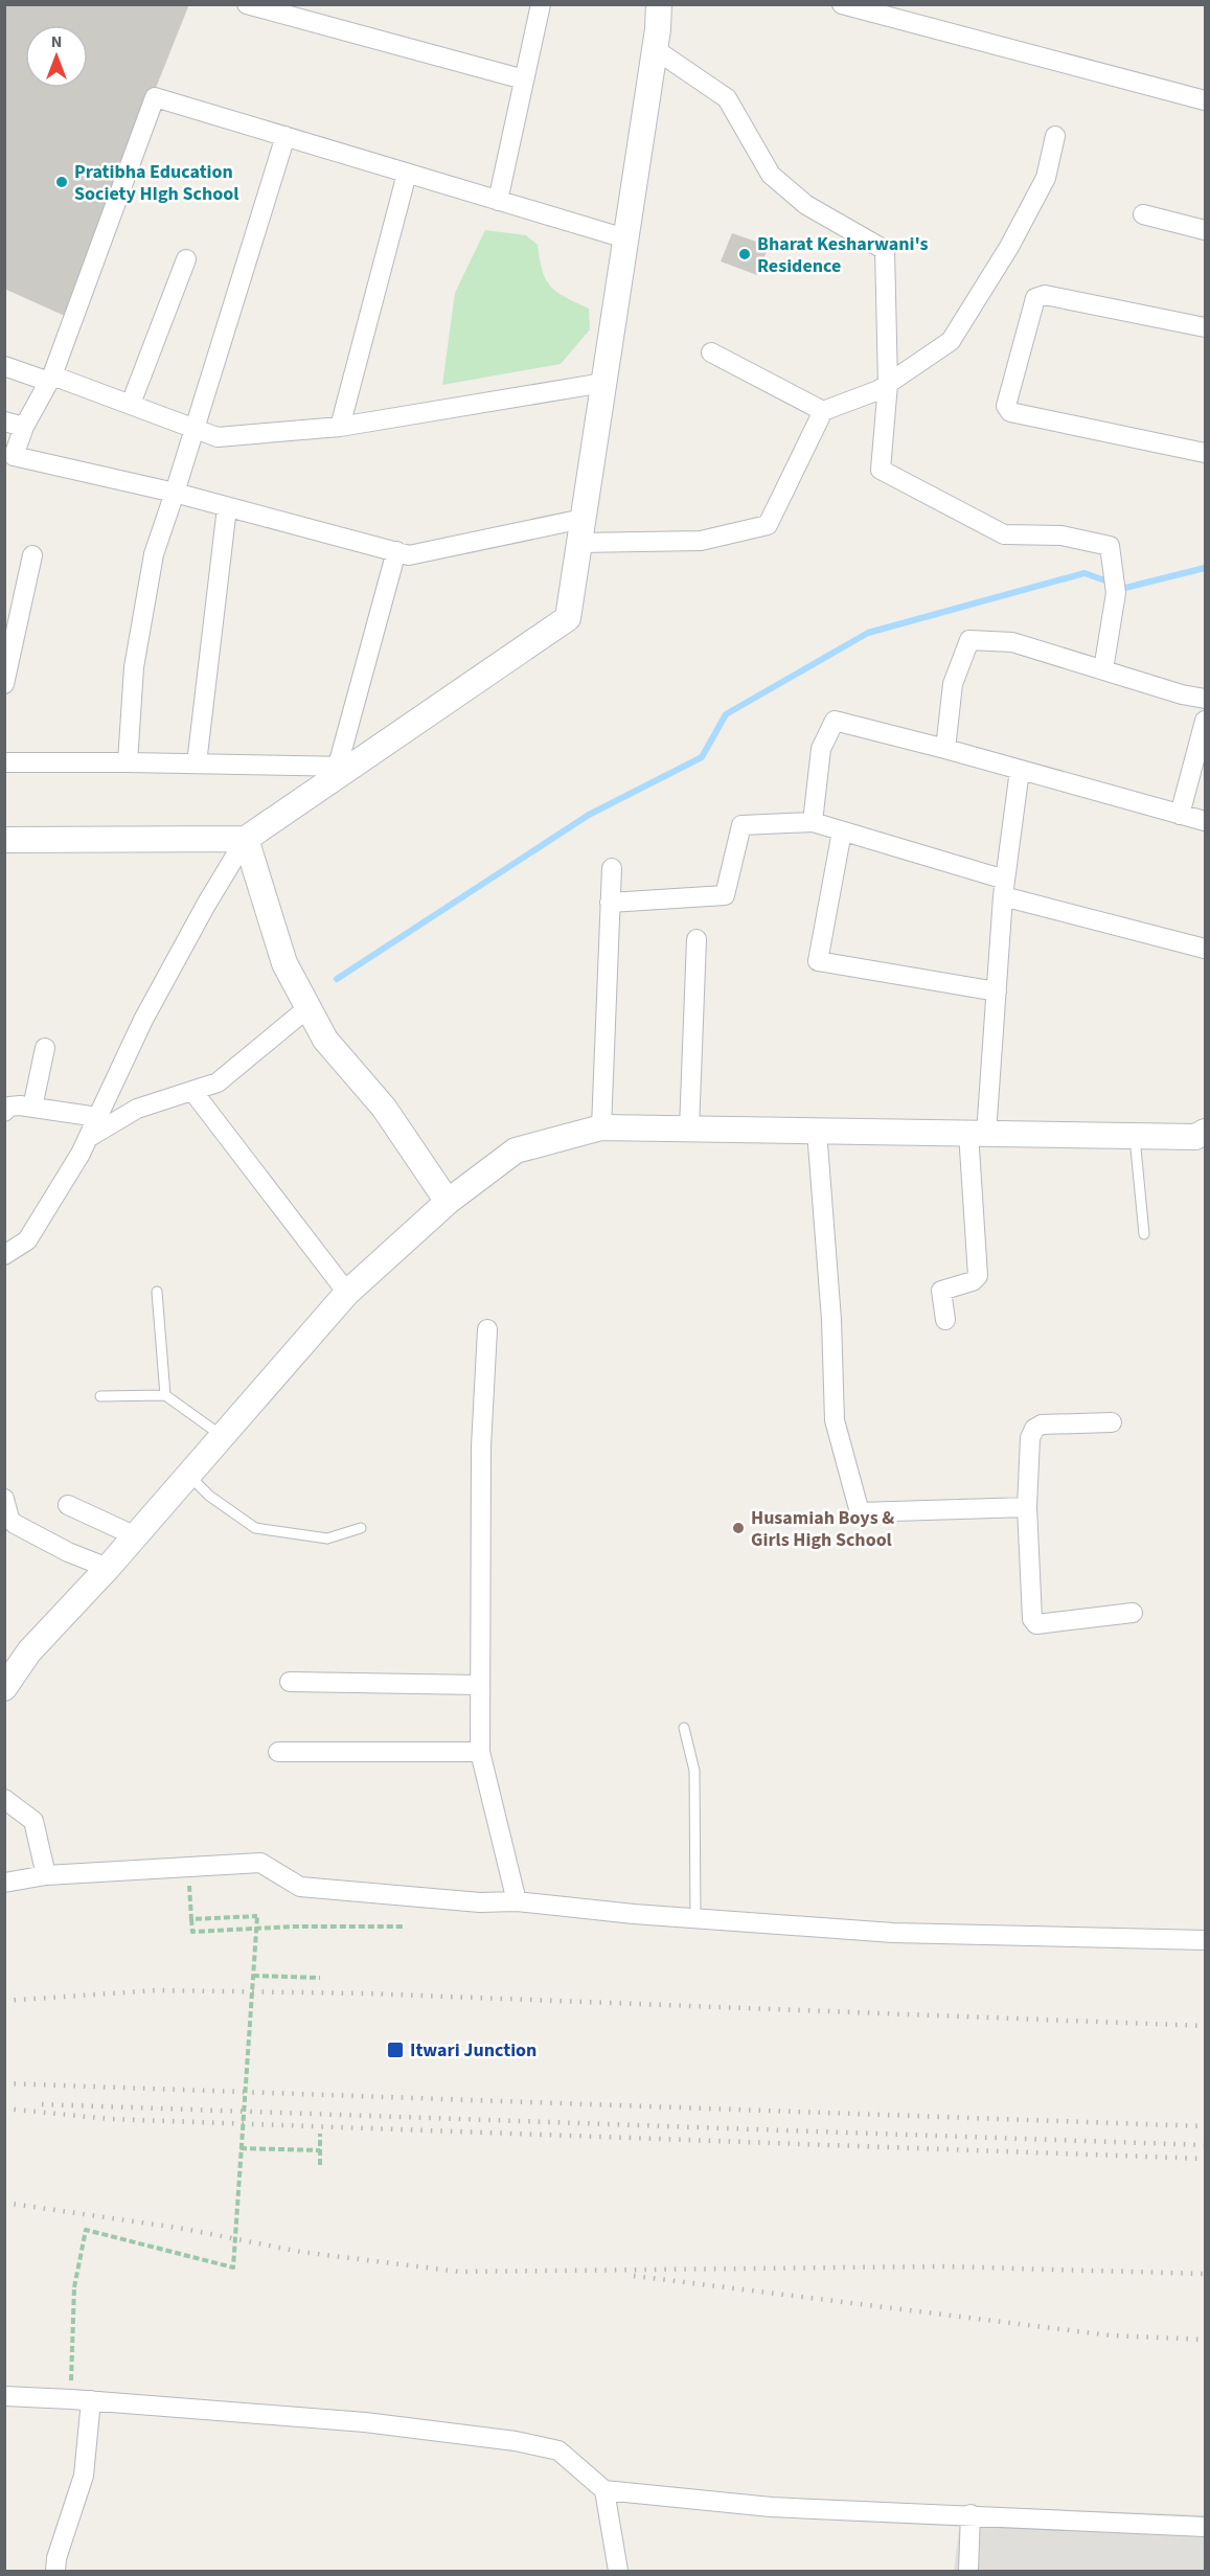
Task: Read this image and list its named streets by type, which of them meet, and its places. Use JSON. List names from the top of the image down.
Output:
{
  "places": {
    "other": ["Pratibha Education Society HIgh School", "Bharat Kesharwani's Residence", "Husamiah Boys & Girls High School"],
    "transit": ["Itwari Junction"]
  },
  "north": "top"
}
